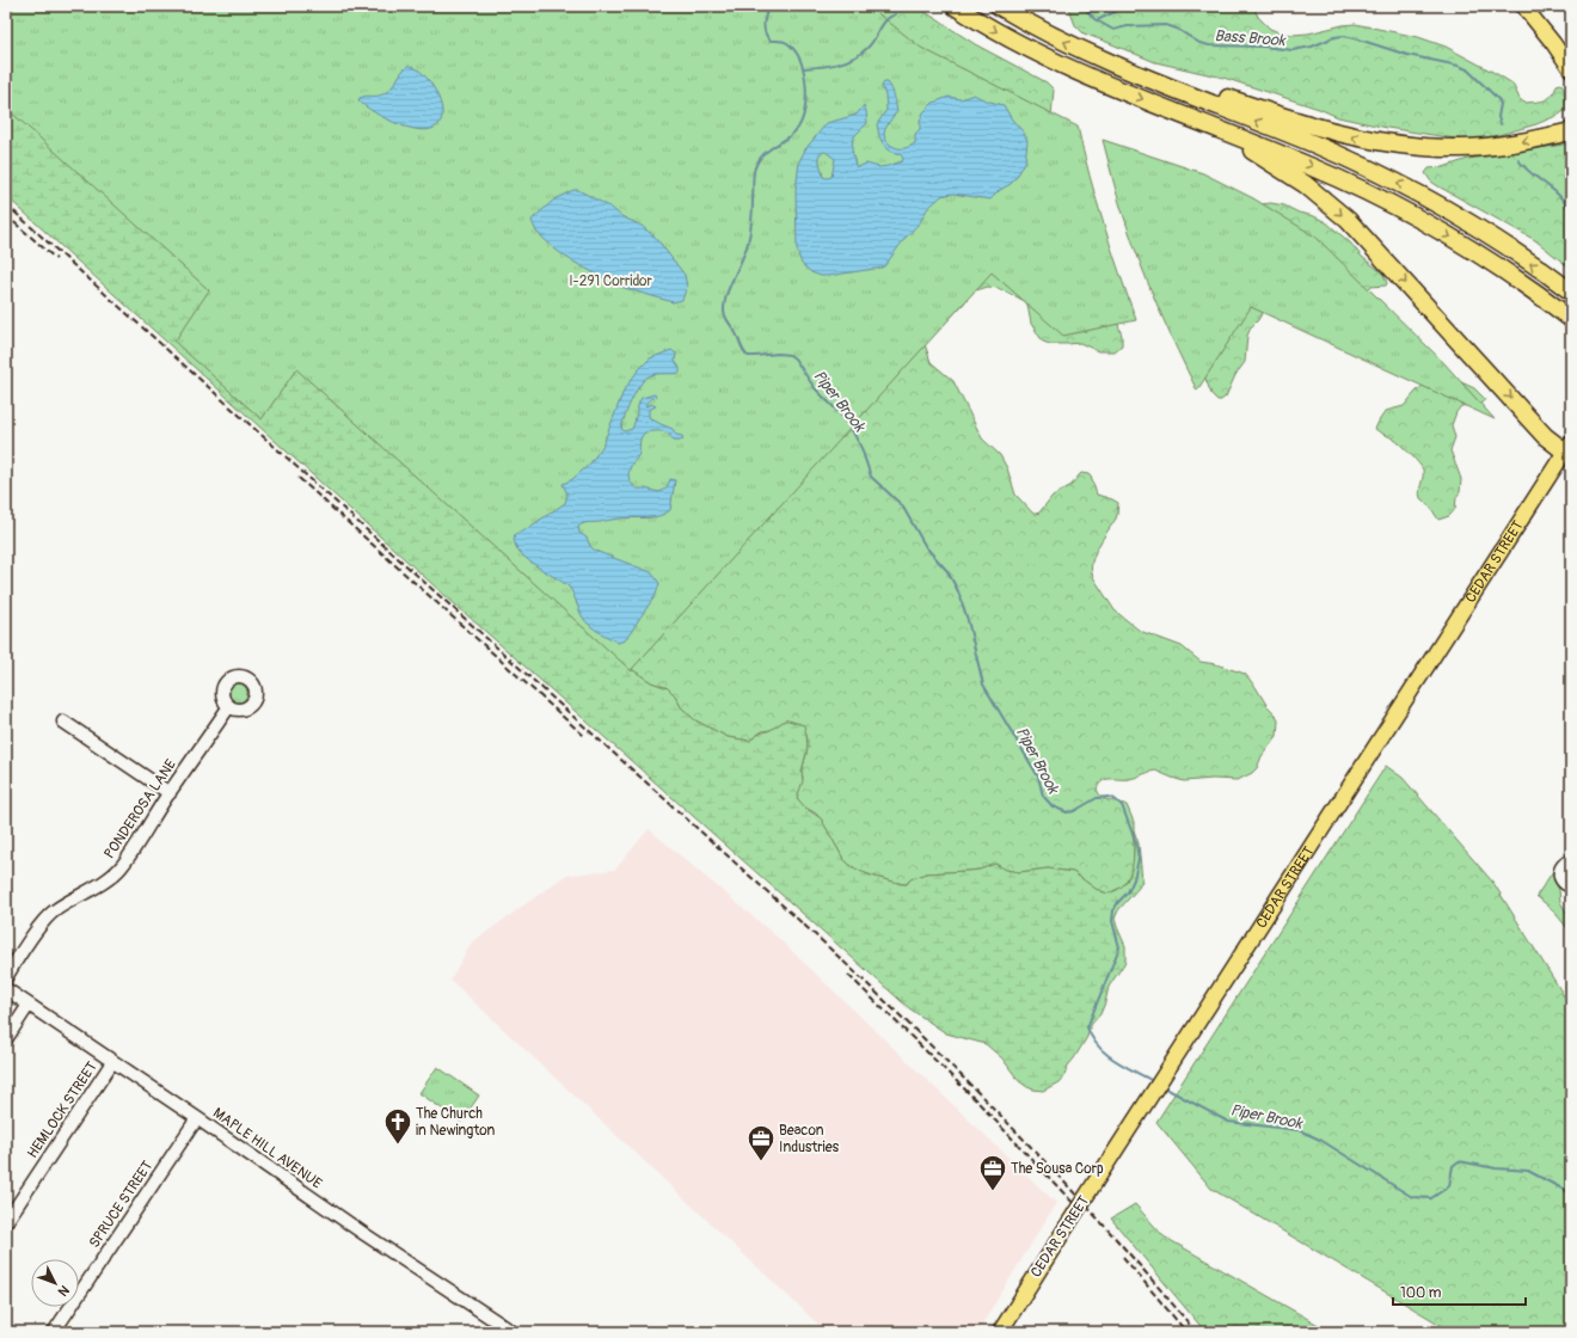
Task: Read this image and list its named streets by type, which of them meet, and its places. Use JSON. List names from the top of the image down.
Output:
{
  "streets": {
    "main road": ["CEDAR STREET"],
    "street": [
      "PONDEROSA LANE",
      "HEMLOCK STREET",
      "MAPLE HILL AVENUE",
      "SPRUCE STREET"
    ]
  },
  "crossings": [
    ["HEMLOCK STREET", "MAPLE HILL AVENUE"],
    ["MAPLE HILL AVENUE", "SPRUCE STREET"]
  ],
  "water": ["Bass Brook", "Piper Brook"],
  "parks": ["I-291 Corridor"],
  "places": {
    "church": ["The Church in Newington"],
    "office": ["Beacon Industries", "The Sousa Corp"]
  },
  "scale_bar": "100 m",
  "north": "bottom right"
}
